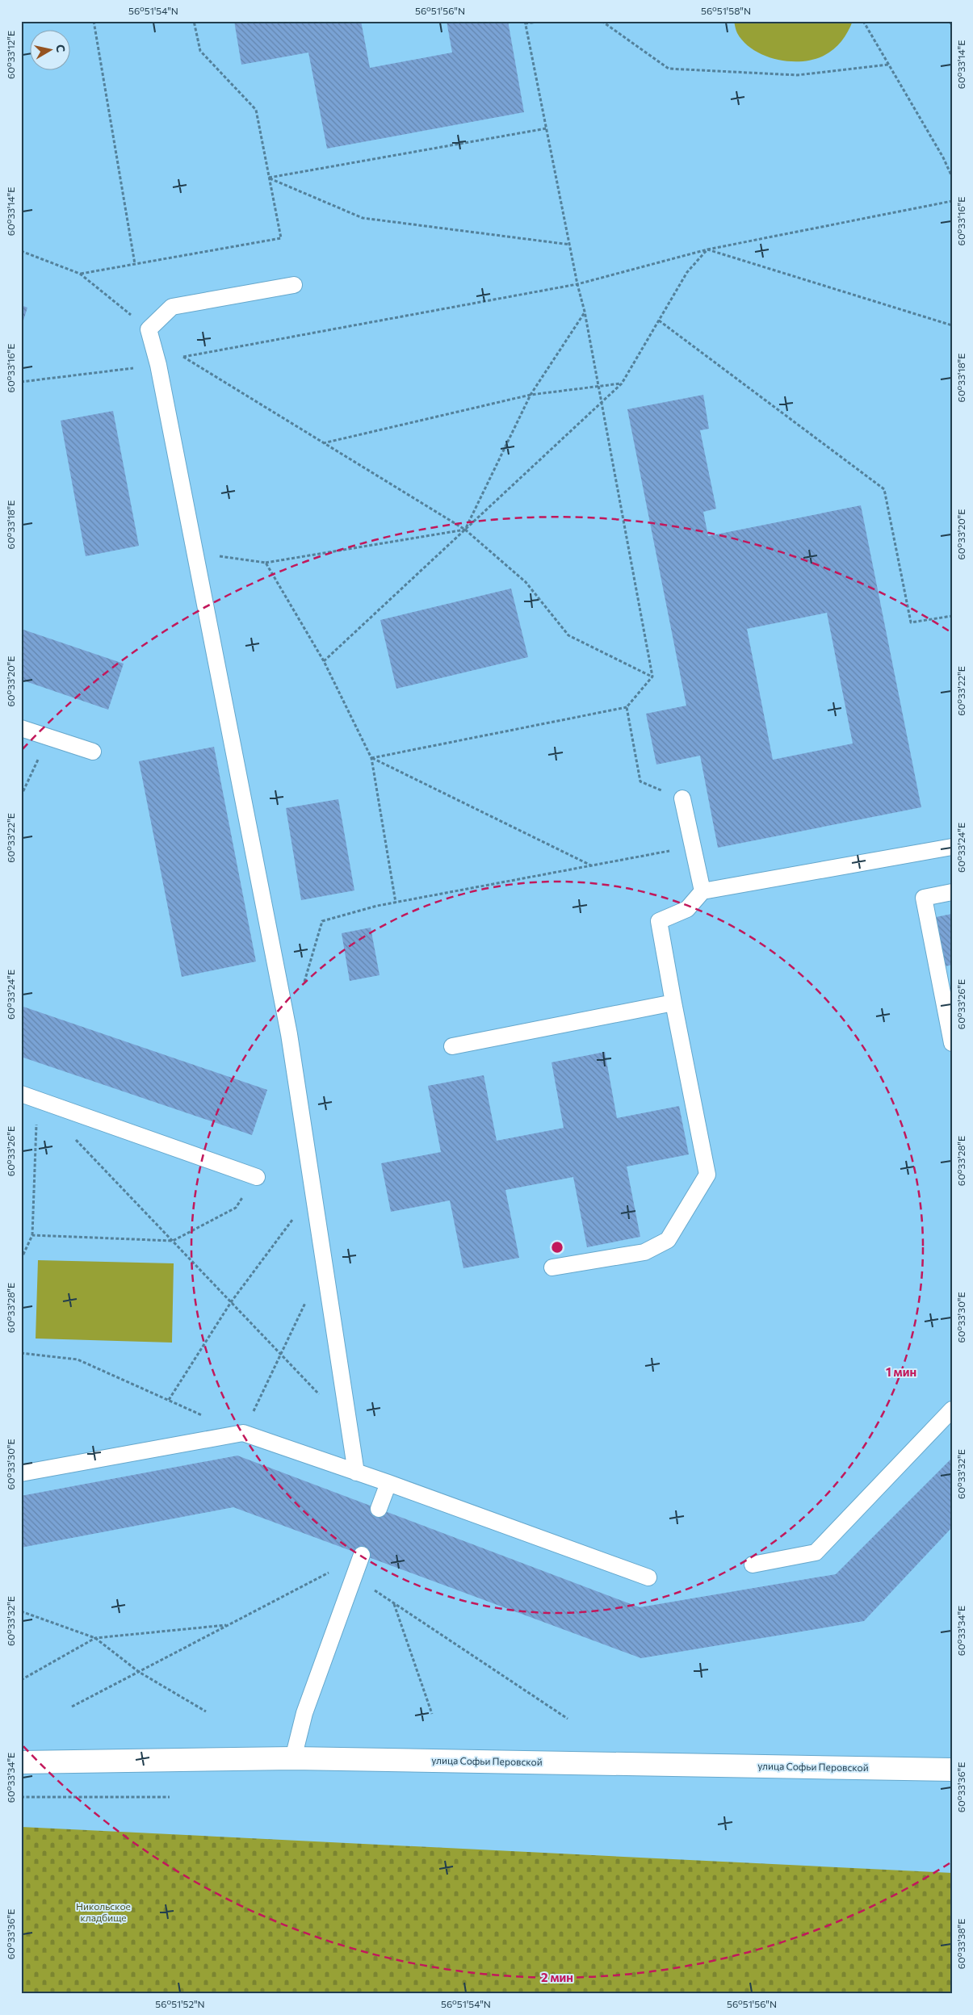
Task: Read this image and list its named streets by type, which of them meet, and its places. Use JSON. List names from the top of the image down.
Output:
{
  "streets": {
    "street": ["улица Софьи Перовской"]
  },
  "parks": ["Никольское кладбище"],
  "north": "right",
  "coordinates": [
    "56°51'54\"N",
    "56°51'56\"N",
    "56°51'58\"N",
    "60°33'12\"E",
    "60°33'14\"E",
    "60°33'16\"E",
    "60°33'18\"E",
    "60°33'20\"E",
    "60°33'22\"E",
    "60°33'24\"E",
    "60°33'26\"E",
    "60°33'28\"E",
    "60°33'30\"E",
    "60°33'32\"E",
    "60°33'34\"E",
    "60°33'36\"E",
    "60°33'38\"E",
    "56°51'52\"N"
  ],
  "rings": ["1 мин", "2 мин"]
}
